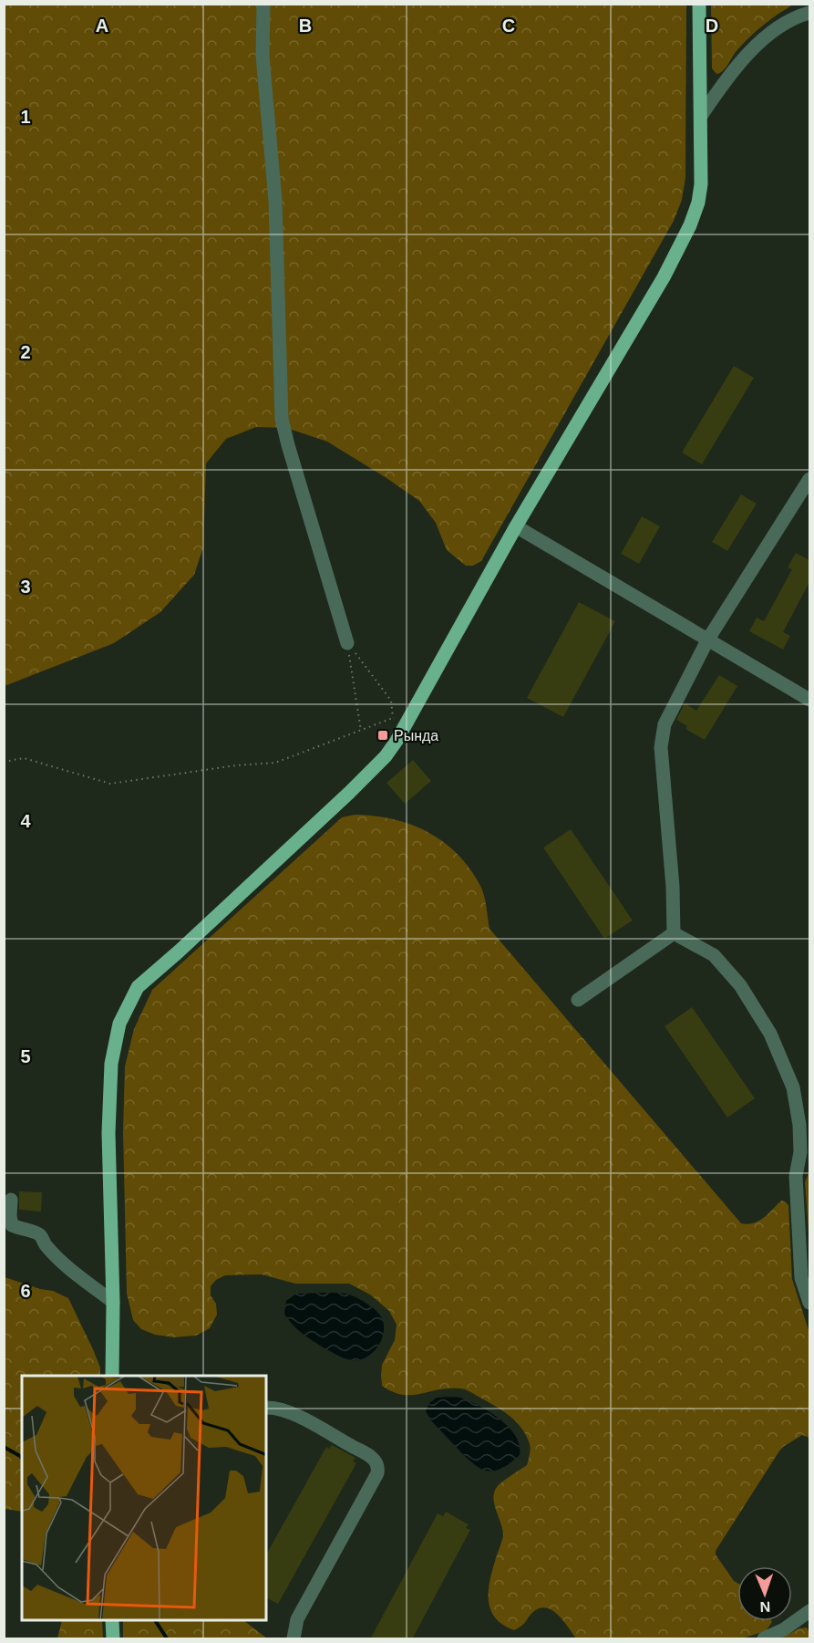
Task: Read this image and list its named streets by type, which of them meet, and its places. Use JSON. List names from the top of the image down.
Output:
{
  "places": {
    "transit": ["Рында"]
  },
  "north": "bottom",
  "grid": {
    "columns": [
      "A",
      "B",
      "C",
      "D"
    ],
    "rows": [
      "1",
      "2",
      "3",
      "4",
      "5",
      "6"
    ]
  }
}
